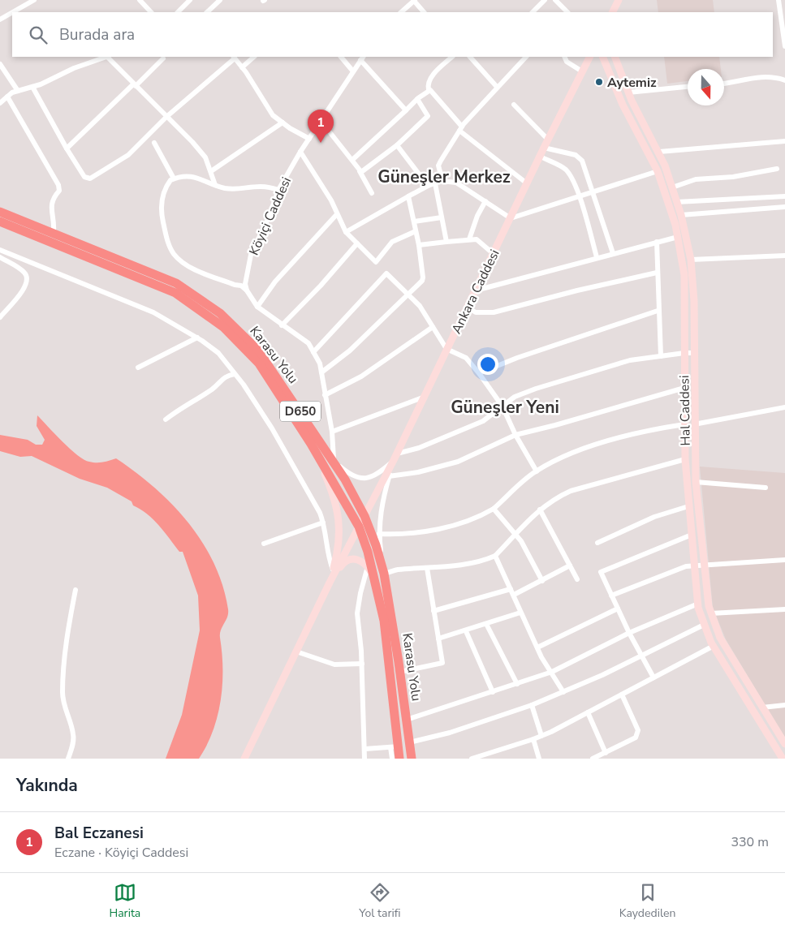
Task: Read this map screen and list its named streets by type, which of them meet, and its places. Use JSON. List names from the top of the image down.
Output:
{
  "streets": {
    "highway": ["Karasu Yolu", "D650"],
    "street": ["Köyiçi Caddesi", "Ankara Caddesi", "Hal Caddesi"]
  },
  "crossings": [
    ["Ankara Caddesi", "Karasu Yolu"]
  ],
  "districts": ["Güneşler Merkez", "Güneşler Yeni"],
  "places": ["Aytemiz"],
  "north": "bottom",
  "page": {
    "search": "Burada ara",
    "pins": "1",
    "heading": "Yakında",
    "list": [
      {
        "mark": "1",
        "name": "Bal Eczanesi",
        "note": "Eczane · Köyiçi Caddesi",
        "value": "330 m"
      }
    ],
    "nav": ["Harita", "Yol tarifi", "Kaydedilen"]
  }
}
